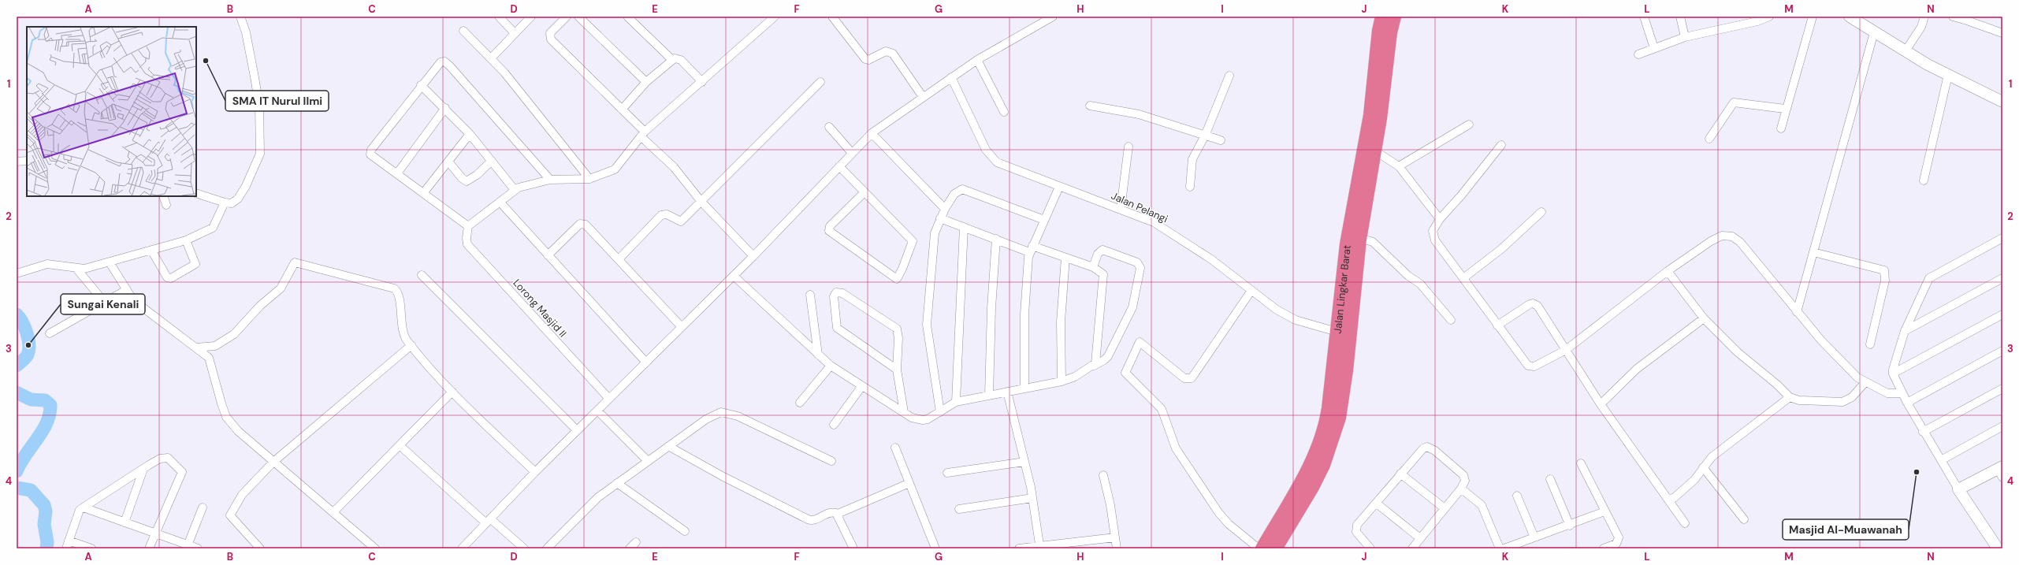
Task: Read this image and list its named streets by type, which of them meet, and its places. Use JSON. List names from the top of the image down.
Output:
{
  "streets": {
    "highway": ["Jalan Lingkar Barat"],
    "street": ["Jalan Pelangi", "Lorong Masjid II"]
  },
  "crossings": [
    ["Jalan Pelangi", "Jalan Lingkar Barat"]
  ],
  "places": ["SMA IT Nurul Ilmi", "Sungai Kenali", "Masjid Al-Muawanah"],
  "grid": {
    "columns": [
      "A",
      "B",
      "C",
      "D",
      "E",
      "F",
      "G",
      "H",
      "I",
      "J",
      "K",
      "L",
      "M",
      "N"
    ],
    "rows": [
      "1",
      "2",
      "3",
      "4"
    ]
  }
}
